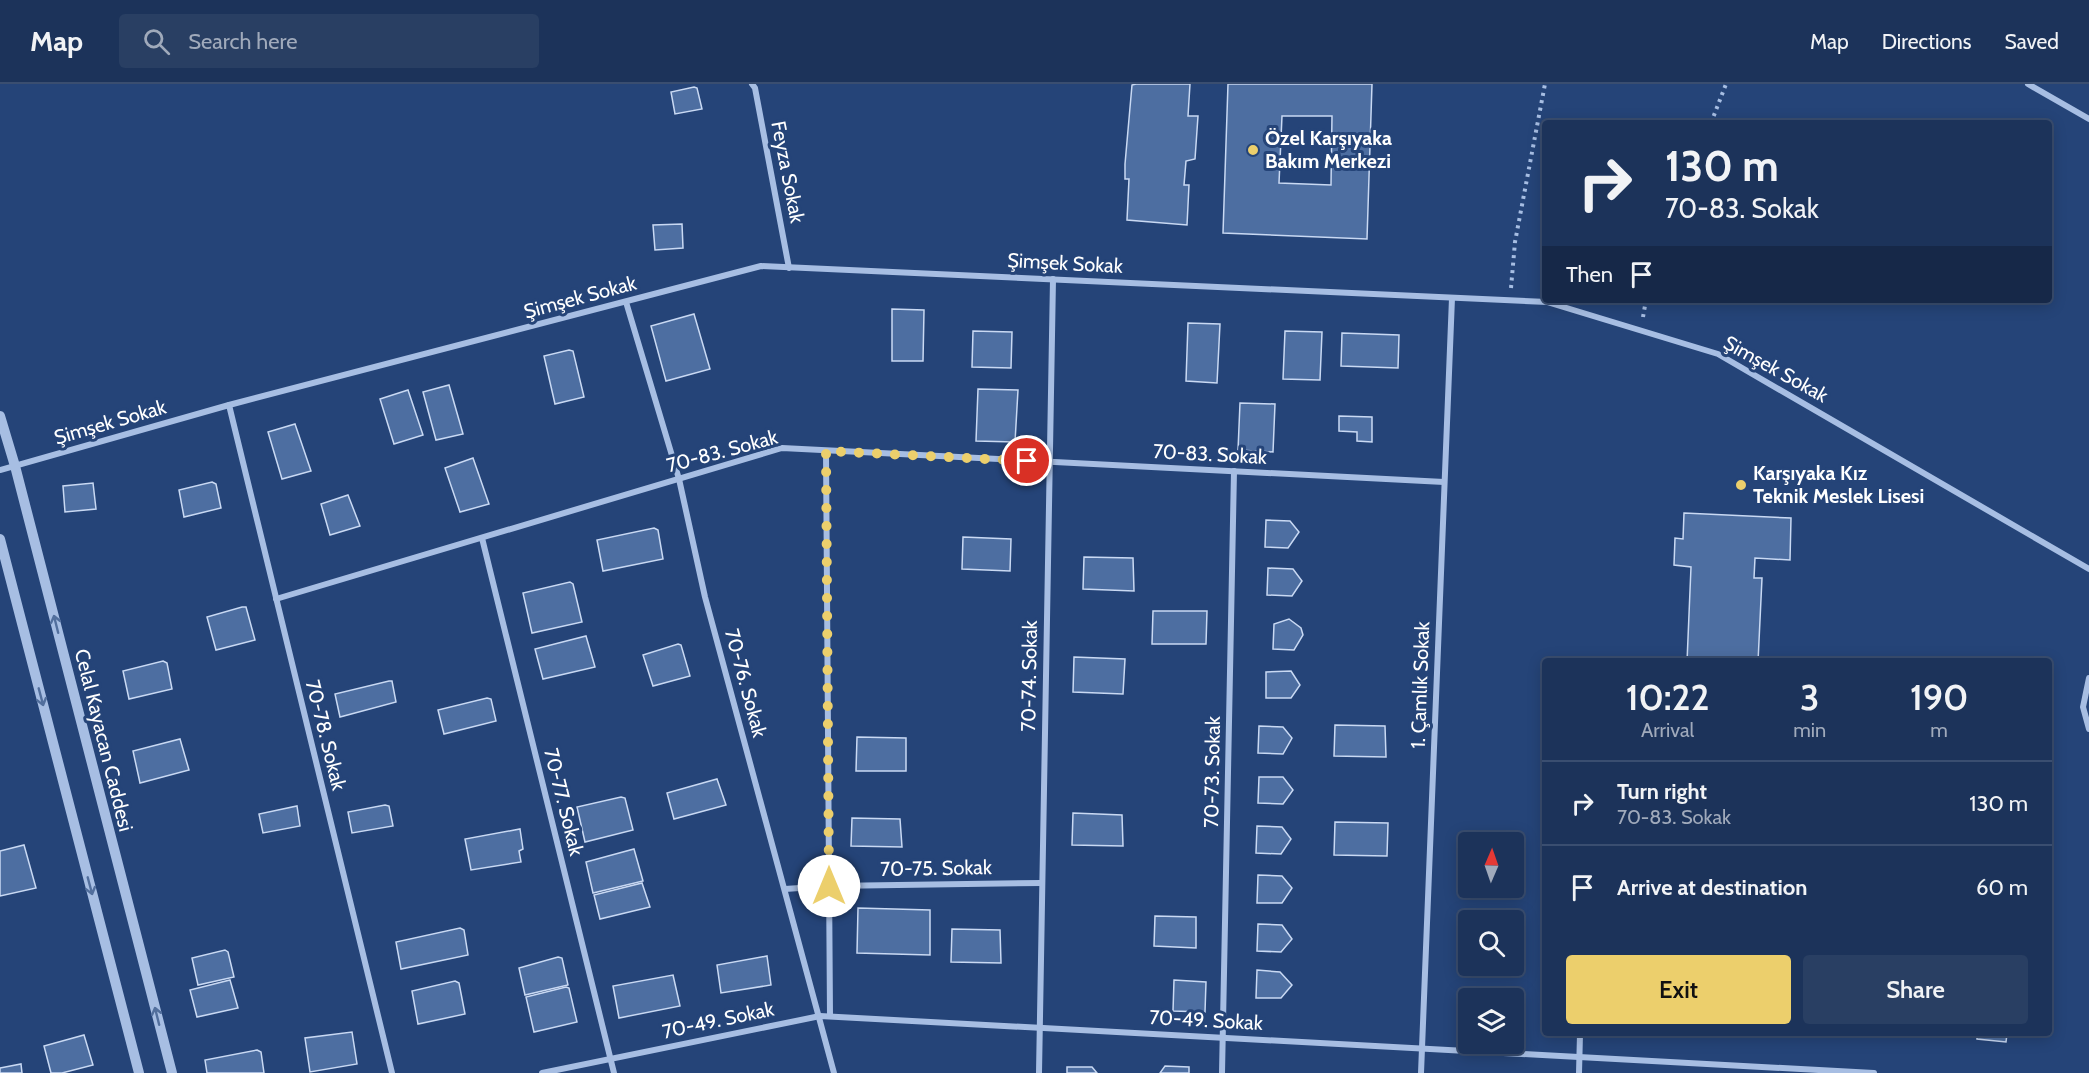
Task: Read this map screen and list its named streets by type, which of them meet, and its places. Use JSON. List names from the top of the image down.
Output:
{
  "streets": {
    "street": [
      "Feyza Sokak",
      "Şimşek Sokak",
      "70-83. Sokak",
      "70-74. Sokak",
      "70-76. Sokak",
      "1. Çamlık Sokak",
      "70-78. Sokak",
      "Celal Kayacan Caddesi",
      "70-73. Sokak",
      "70-77. Sokak",
      "70-75. Sokak",
      "70-49. Sokak"
    ]
  },
  "crossings": [
    ["Feyza Sokak", "Şimşek Sokak"],
    ["Şimşek Sokak", "70-74. Sokak"],
    ["Şimşek Sokak", "70-76. Sokak"],
    ["Şimşek Sokak", "1. Çamlık Sokak"],
    ["Şimşek Sokak", "70-78. Sokak"],
    ["Şimşek Sokak", "Celal Kayacan Caddesi"],
    ["70-83. Sokak", "70-74. Sokak"],
    ["70-83. Sokak", "70-76. Sokak"],
    ["70-83. Sokak", "1. Çamlık Sokak"],
    ["70-83. Sokak", "70-78. Sokak"],
    ["70-83. Sokak", "70-73. Sokak"],
    ["70-83. Sokak", "70-77. Sokak"],
    ["70-74. Sokak", "70-75. Sokak"],
    ["70-74. Sokak", "70-49. Sokak"],
    ["70-76. Sokak", "70-75. Sokak"],
    ["70-76. Sokak", "70-49. Sokak"],
    ["1. Çamlık Sokak", "70-49. Sokak"],
    ["70-73. Sokak", "70-49. Sokak"],
    ["70-77. Sokak", "70-49. Sokak"]
  ],
  "places": ["Özel Karşıyaka Bakım Merkezi", "Karşıyaka Kız Teknik Meslek Lisesi"],
  "north": "top",
  "page": {
    "header": "Map",
    "search": "Search here",
    "nav": ["Map", "Directions", "Saved"],
    "turn": ["130 m", "70-83. Sokak"],
    "then": "Then",
    "eta": [
      "10:22",
      "Arrival",
      "3",
      "min",
      "190",
      "m"
    ],
    "list": [
      {
        "name": "Turn right",
        "note": "70-83. Sokak",
        "value": "130 m"
      },
      {
        "name": "Arrive at destination",
        "value": "60 m"
      }
    ],
    "buttons": ["Exit", "Share"]
  }
}
